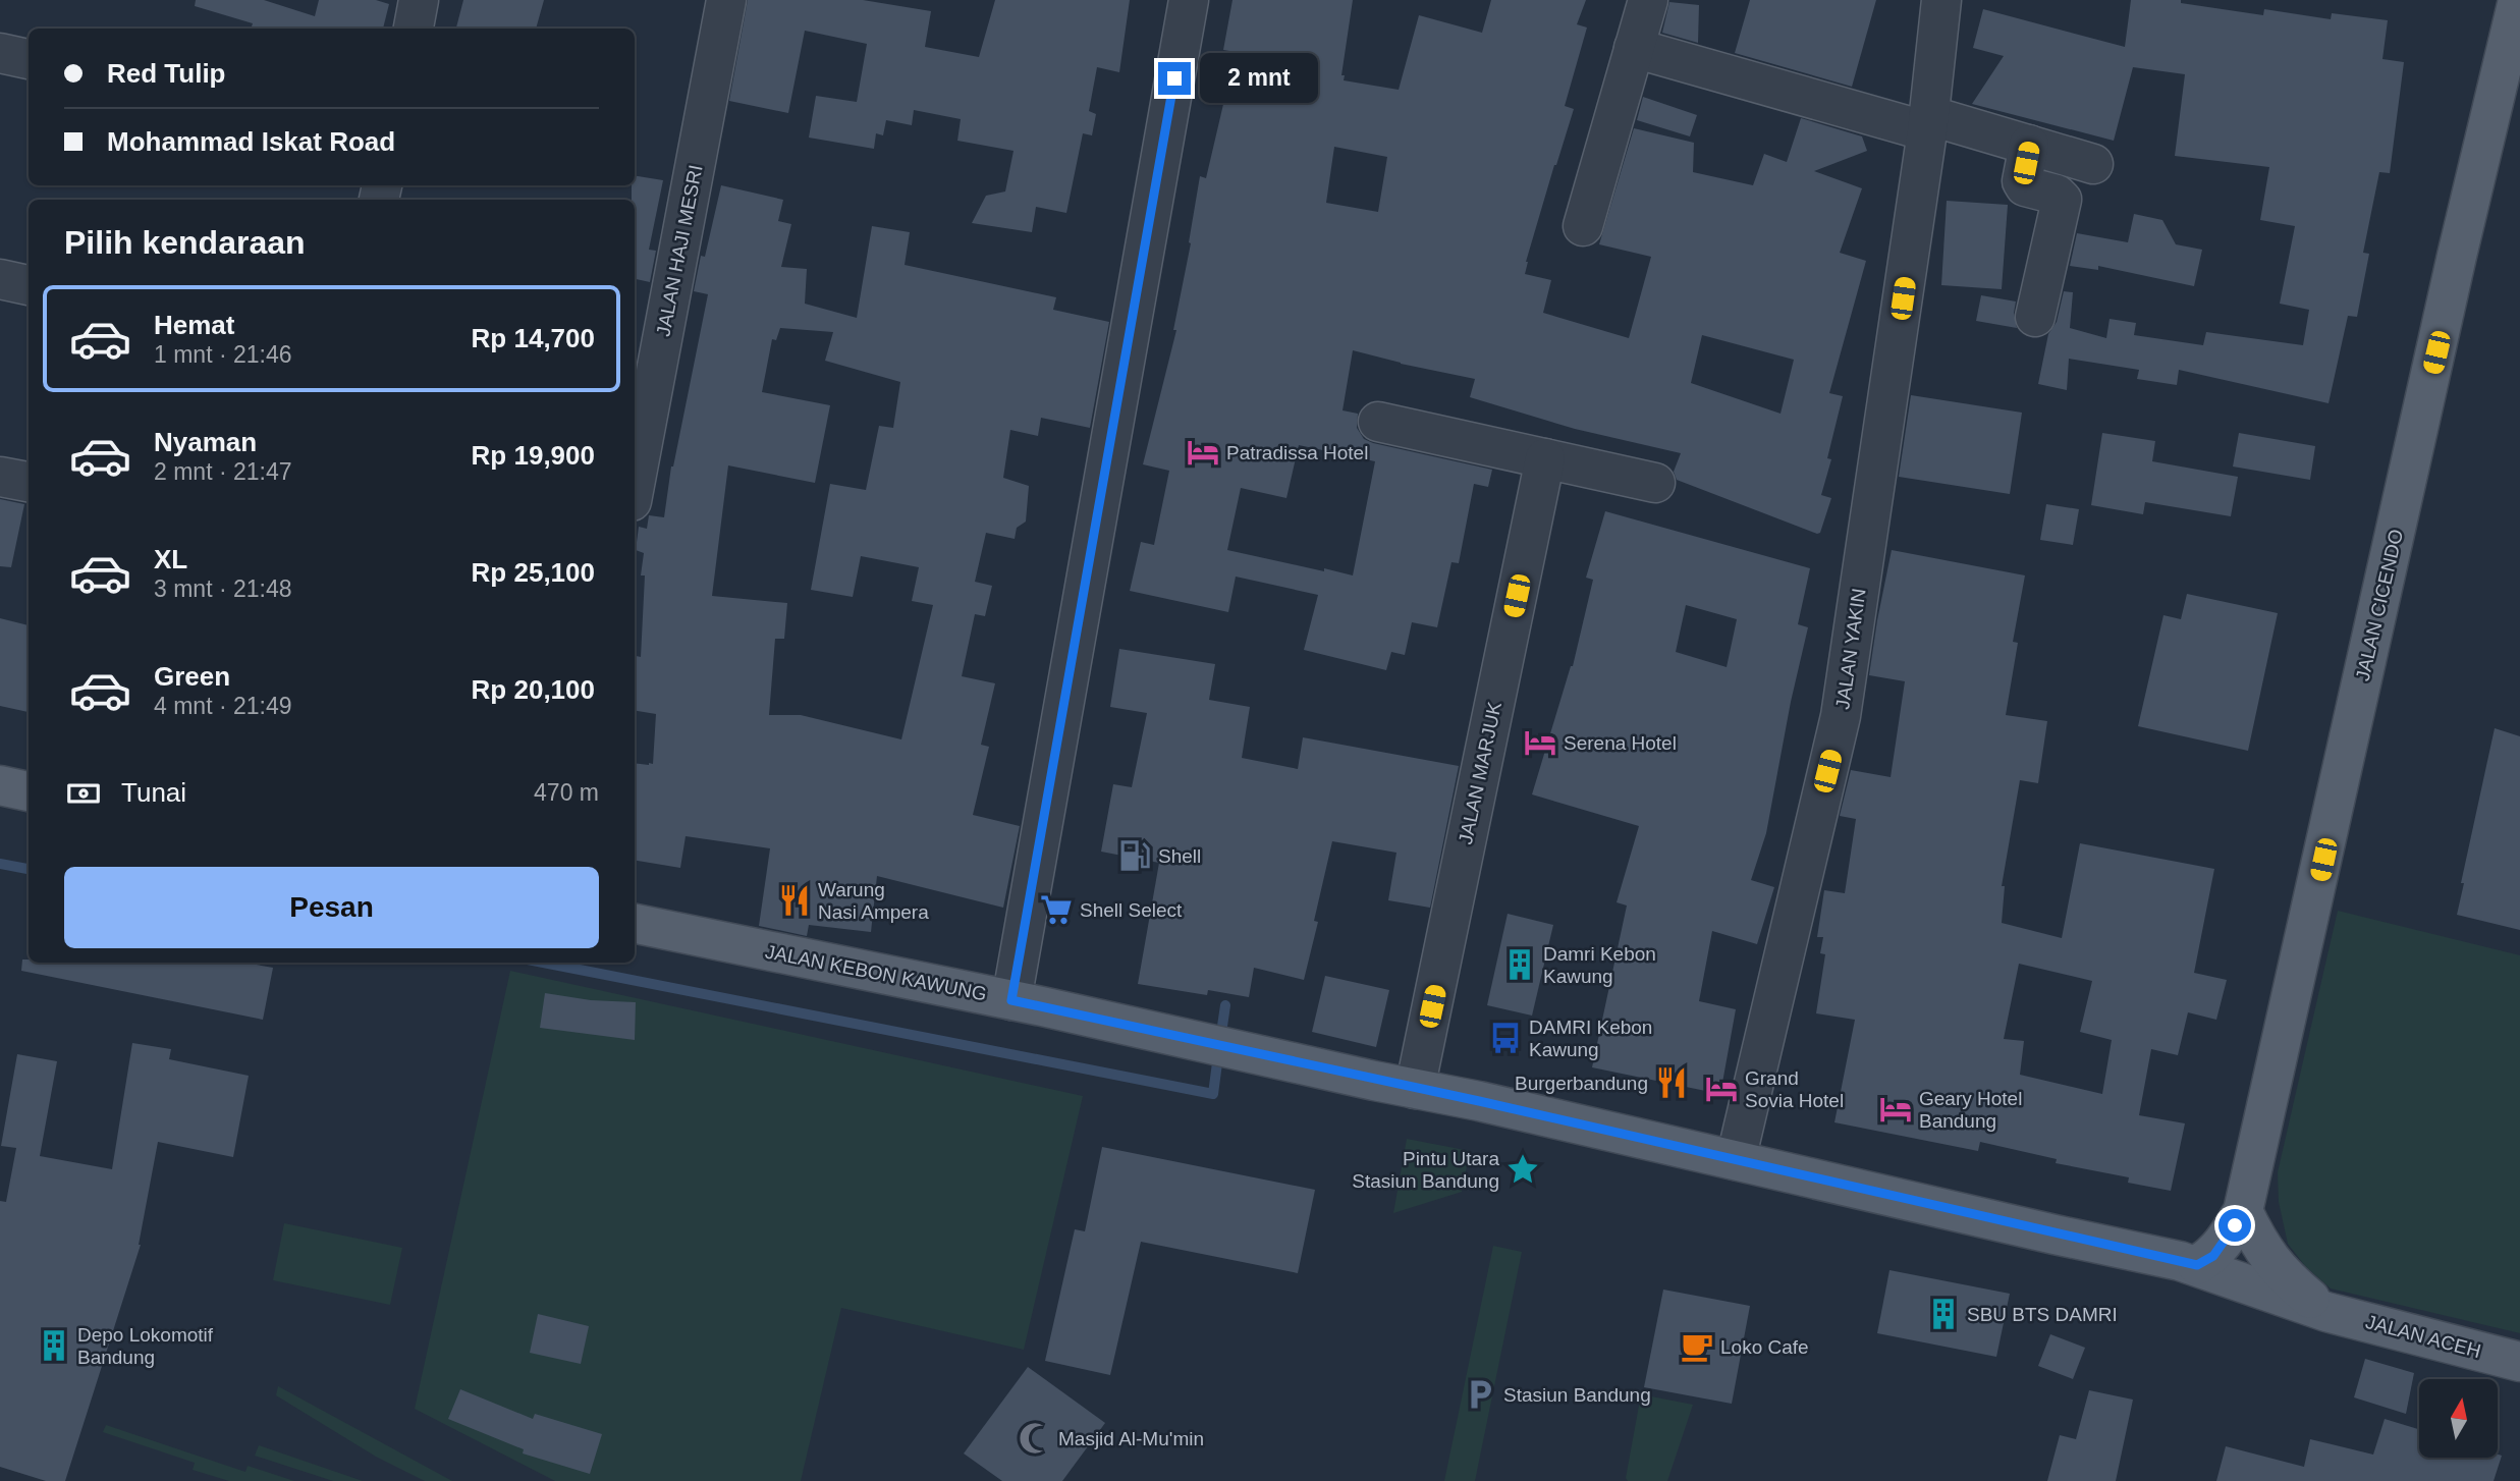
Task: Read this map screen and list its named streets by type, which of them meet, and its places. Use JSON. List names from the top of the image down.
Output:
{
  "streets": {
    "main road": ["JALAN CICENDO", "JALAN KEBON KAWUNG", "JALAN ACEH"],
    "street": ["JALAN HAJI MESRI", "JALAN YAKIN", "JALAN MARJUK"]
  },
  "crossings": [
    ["JALAN CICENDO", "JALAN KEBON KAWUNG"],
    ["JALAN YAKIN", "JALAN KEBON KAWUNG"],
    ["JALAN MARJUK", "JALAN KEBON KAWUNG"],
    ["JALAN KEBON KAWUNG", "JALAN ACEH"]
  ],
  "places": {
    "hotel": [
      "Patradissa Hotel",
      "Serena Hotel",
      "Grand Sovia Hotel",
      "Geary Hotel Bandung"
    ],
    "fuel station": ["Shell"],
    "restaurant": ["Warung Nasi Ampera", "Burgerbandung"],
    "supermarket": ["Shell Select"],
    "building": ["Damri Kebon Kawung", "SBU BTS DAMRI", "Depo Lokomotif Bandung"],
    "bus stop": ["DAMRI Kebon Kawung"],
    "place": ["Pintu Utara Stasiun Bandung"],
    "cafe": ["Loko Cafe"],
    "parking": ["Stasiun Bandung"],
    "mosque": ["Masjid Al-Mu'min"]
  },
  "north": "top",
  "page": {
    "banner": ["Red Tulip", "Mohammad Iskat Road"],
    "bubble": "2 mnt",
    "heading": "Pilih kendaraan",
    "list": [
      {
        "name": "Hemat",
        "note": "1 mnt · 21:46",
        "value": "Rp 14,700"
      },
      {
        "name": "Nyaman",
        "note": "2 mnt · 21:47",
        "value": "Rp 19,900"
      },
      {
        "name": "XL",
        "note": "3 mnt · 21:48",
        "value": "Rp 25,100"
      },
      {
        "name": "Green",
        "note": "4 mnt · 21:49",
        "value": "Rp 20,100"
      }
    ],
    "pay": ["Tunai", "470 m"],
    "buttons": "Pesan"
  }
}
